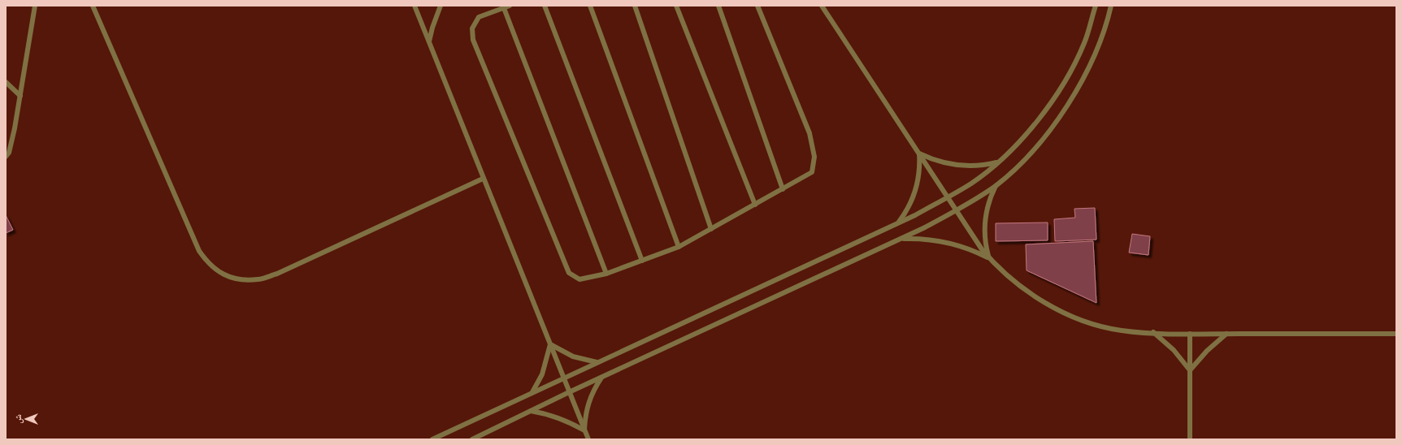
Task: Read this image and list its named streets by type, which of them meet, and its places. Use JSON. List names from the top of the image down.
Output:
{
  "north": "left"
}
